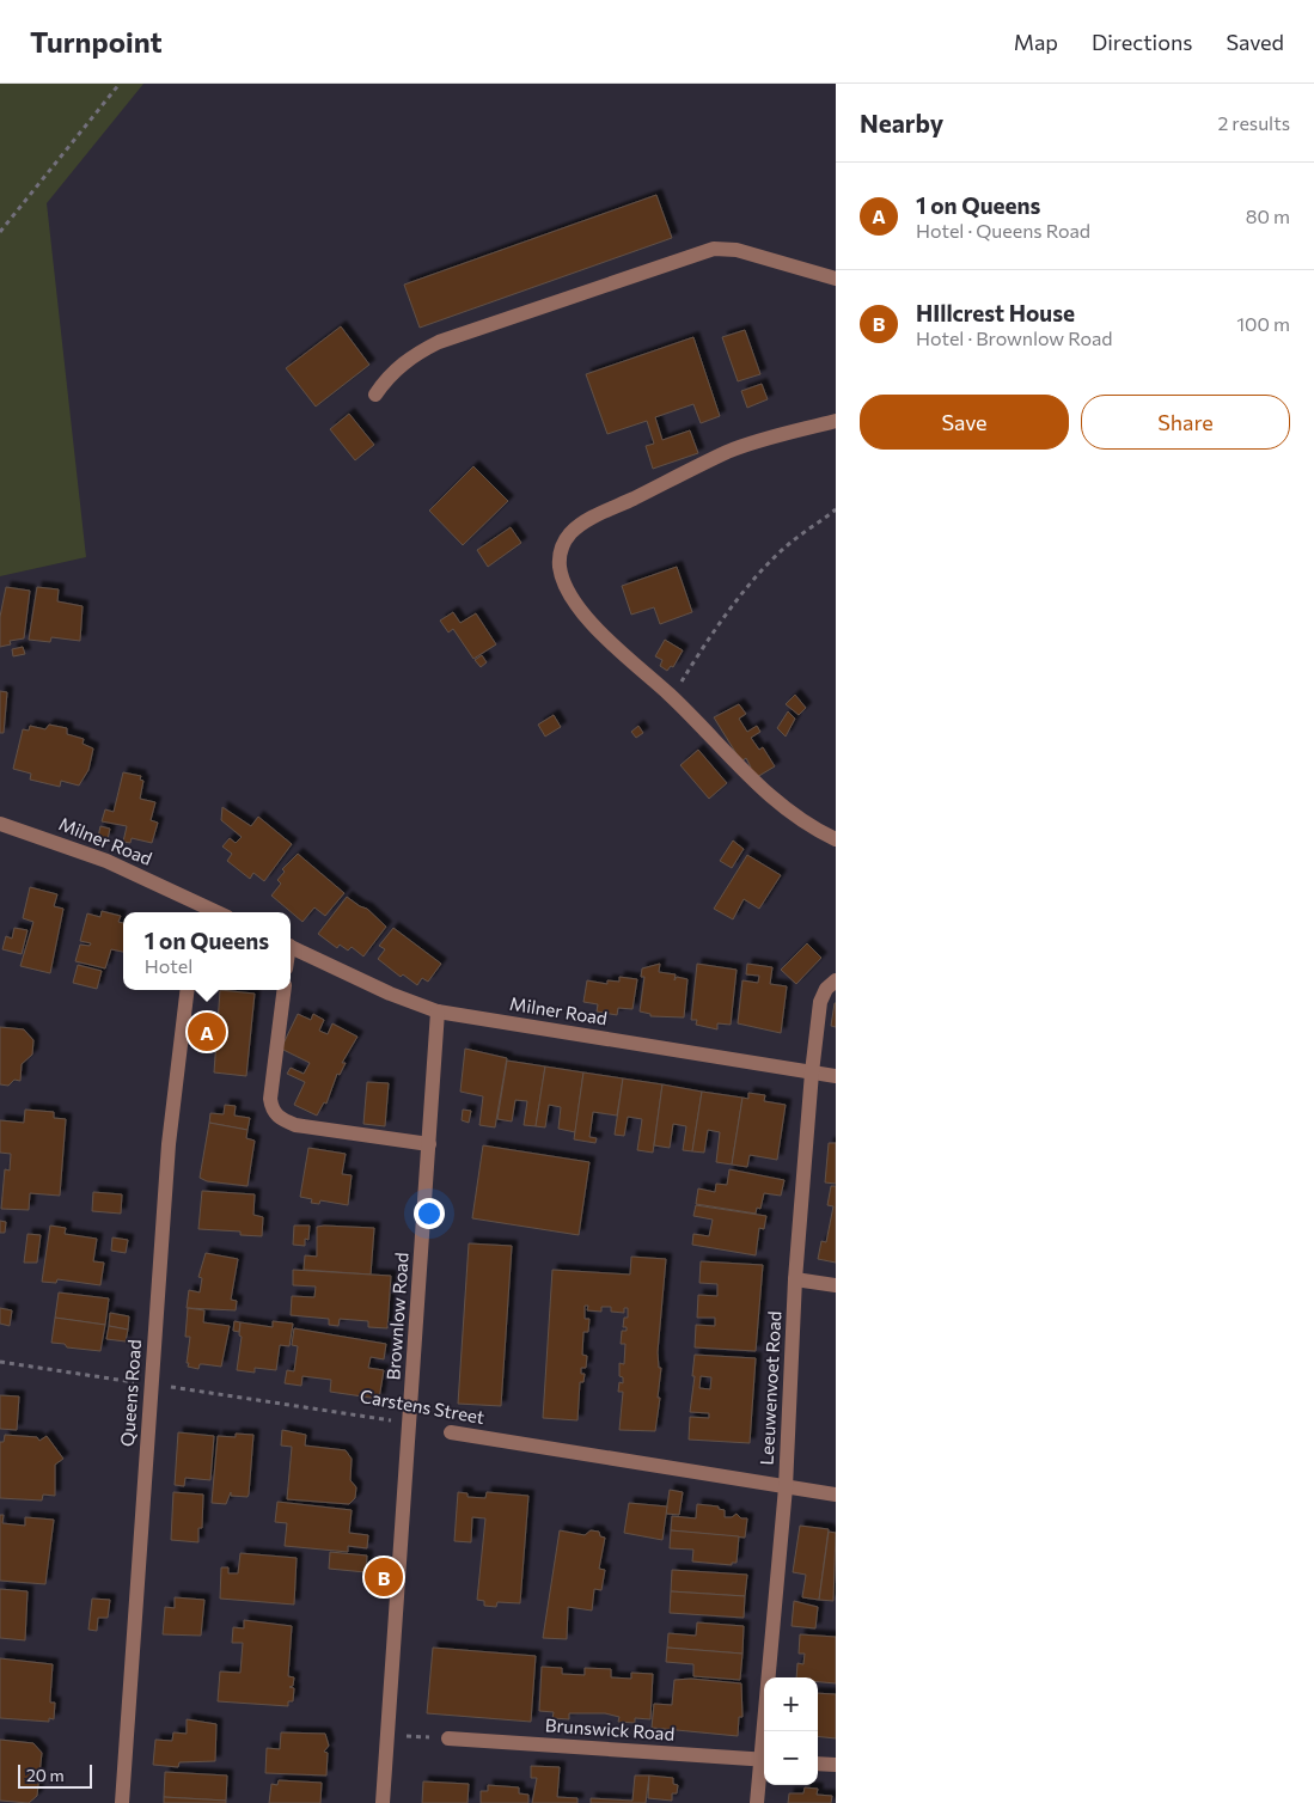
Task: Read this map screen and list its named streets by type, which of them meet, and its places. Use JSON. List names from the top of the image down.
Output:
{
  "streets": {
    "street": [
      "Milner Road",
      "Brownlow Road",
      "Leeuwenvoet Road",
      "Queens Road",
      "Carstens Street",
      "Brunswick Road"
    ]
  },
  "crossings": [
    ["Milner Road", "Brownlow Road"],
    ["Milner Road", "Leeuwenvoet Road"],
    ["Brownlow Road", "Carstens Street"],
    ["Leeuwenvoet Road", "Carstens Street"],
    ["Leeuwenvoet Road", "Brunswick Road"],
    ["Queens Road", "Carstens Street"]
  ],
  "scale_bar": "20 m",
  "page": {
    "header": "Turnpoint",
    "nav": ["Map", "Directions", "Saved"],
    "heading": ["Nearby", "2 results"],
    "list": [
      {
        "mark": "A",
        "name": "1 on Queens",
        "note": "Hotel · Queens Road",
        "value": "80 m"
      },
      {
        "mark": "B",
        "name": "HIllcrest House",
        "note": "Hotel · Brownlow Road",
        "value": "100 m"
      }
    ],
    "buttons": ["Save", "Share"],
    "popup": ["1 on Queens", "Hotel"],
    "pins": ["A", "B"],
    "map_buttons": ["+", "−"],
    "scale": "20 m"
  }
}
